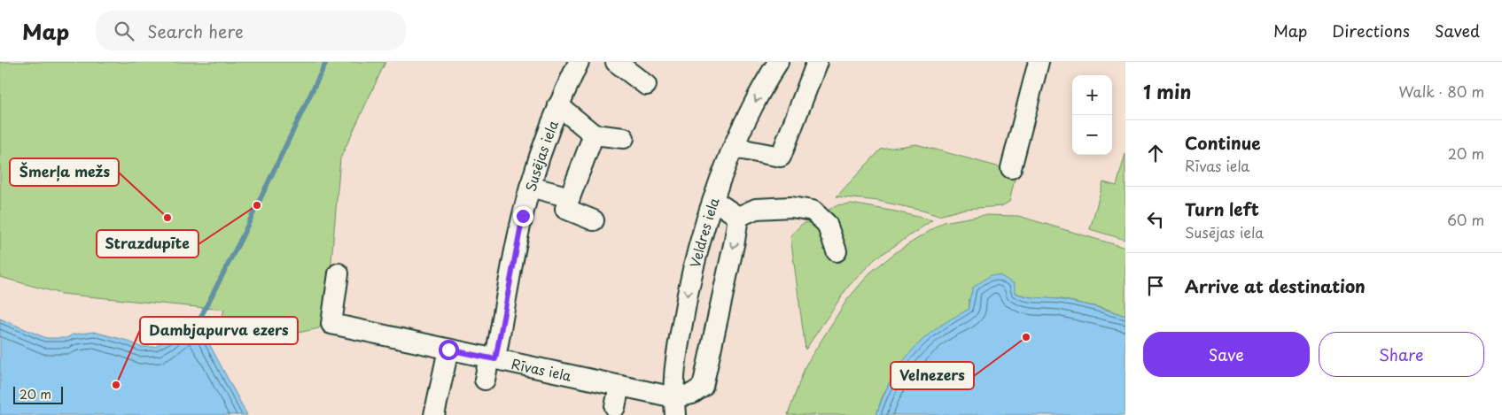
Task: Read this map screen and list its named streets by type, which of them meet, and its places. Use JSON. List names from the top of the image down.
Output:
{
  "streets": {
    "street": ["Susējas iela", "Veldres iela", "Rīvas iela"]
  },
  "crossings": [
    ["Susējas iela", "Rīvas iela"],
    ["Veldres iela", "Rīvas iela"]
  ],
  "places": [
    "Strazdupīte",
    "Šmerļa mežs",
    "Velnezers",
    "Dambjapurva ezers"
  ],
  "scale_bar": "20 m",
  "page": {
    "header": "Map",
    "search": "Search here",
    "nav": ["Map", "Directions", "Saved"],
    "heading": ["1 min", "Walk · 80 m"],
    "map_buttons": ["+", "−"],
    "list": [
      ["Continue", "Rīvas iela", "20 m"],
      ["Turn left", "Susējas iela", "60 m"],
      "Arrive at destination"
    ],
    "buttons": ["Save", "Share"],
    "scale": "20 m"
  }
}
